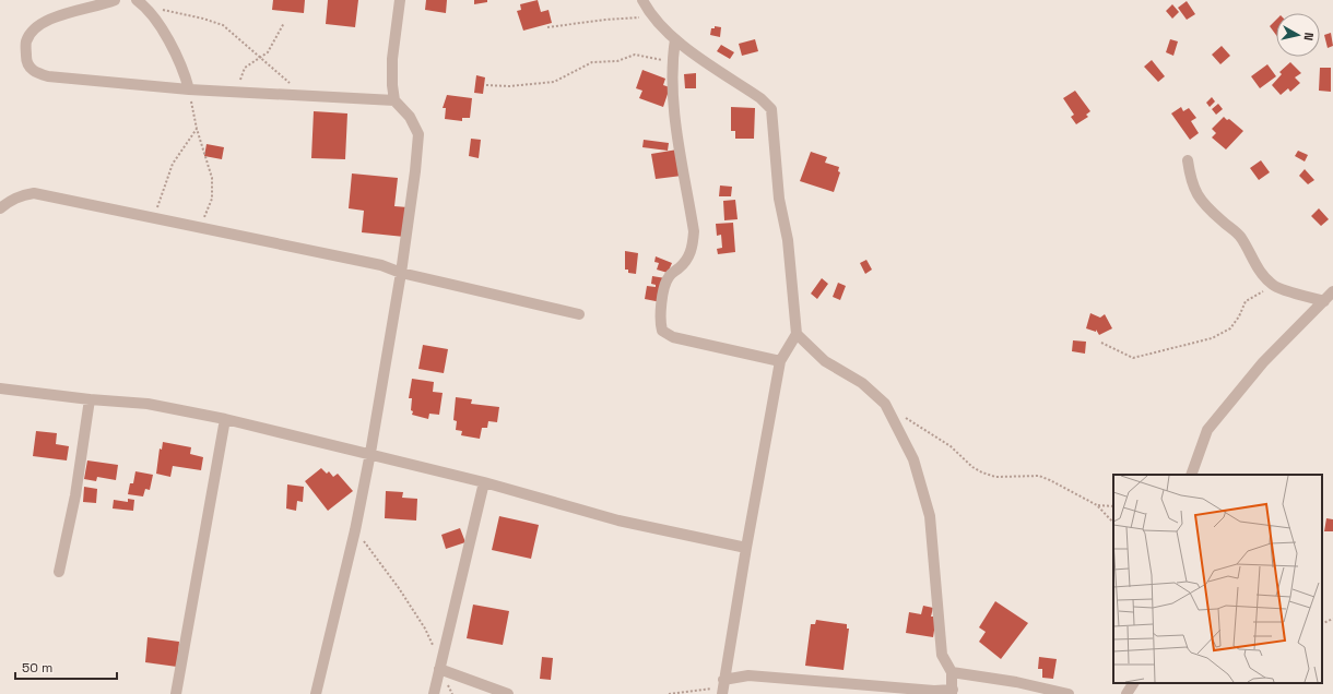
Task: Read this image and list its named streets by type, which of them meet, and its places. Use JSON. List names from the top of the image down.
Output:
{
  "scale_bar": "50 m",
  "north": "right"
}
